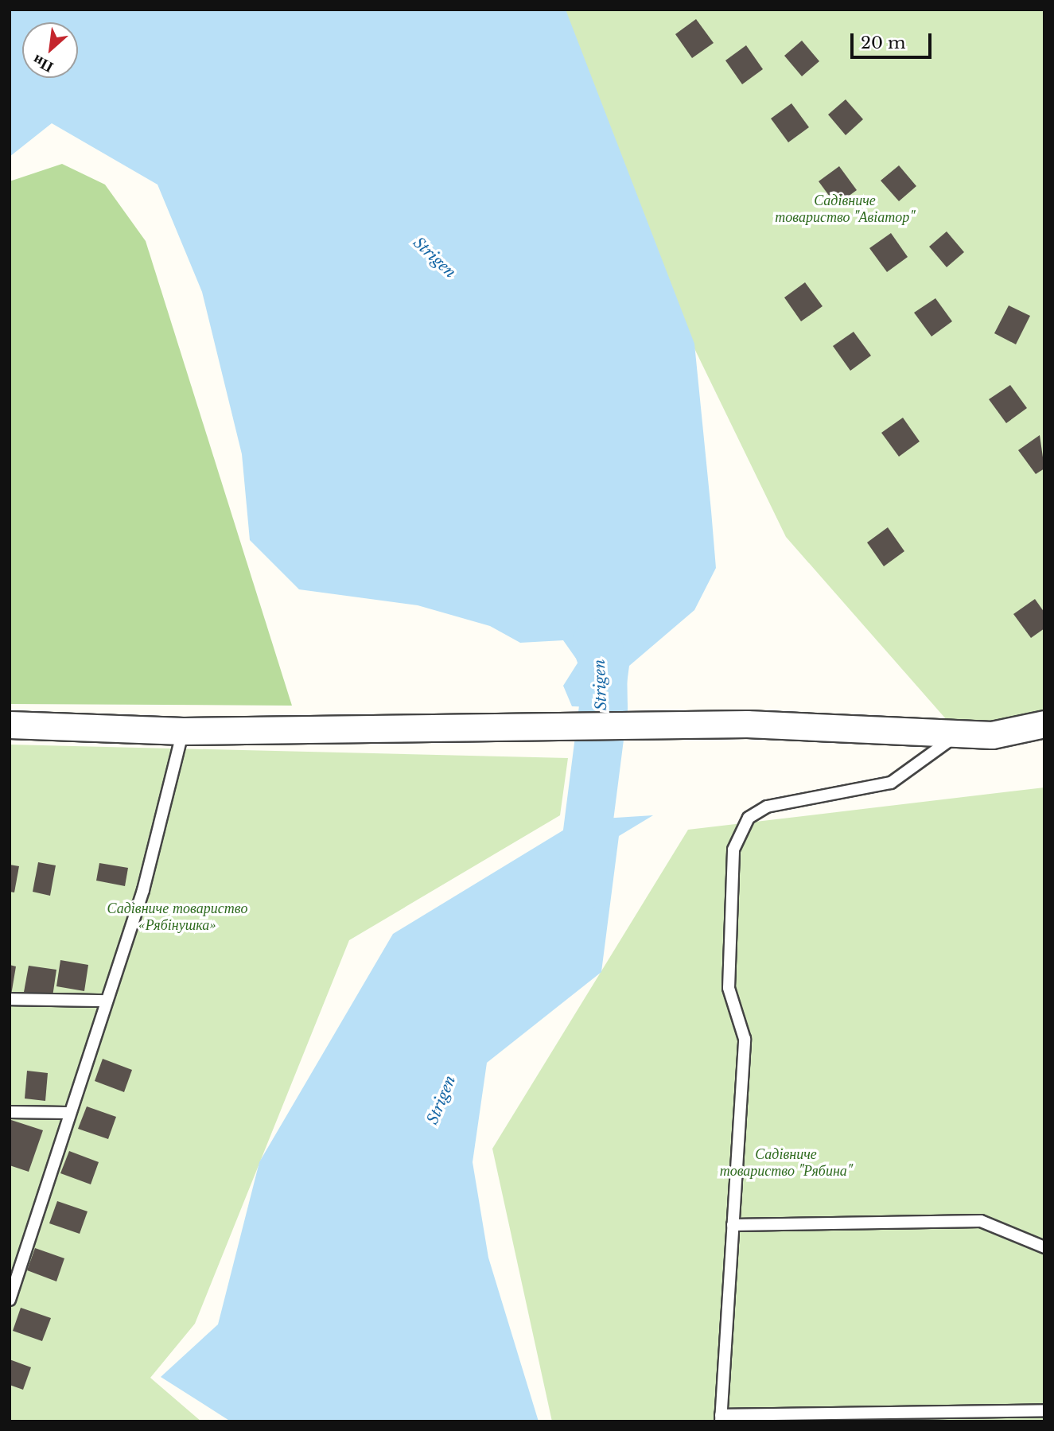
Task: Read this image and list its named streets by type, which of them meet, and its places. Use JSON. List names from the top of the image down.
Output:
{
  "water": ["Strigen"],
  "parks": ["Садівниче товариство \"Авіатор\"", "Садівниче товариство «Рябінушка»", "Садівниче товариство \"Рябина\""],
  "scale_bar": "20 m",
  "north": "bottom left"
}
